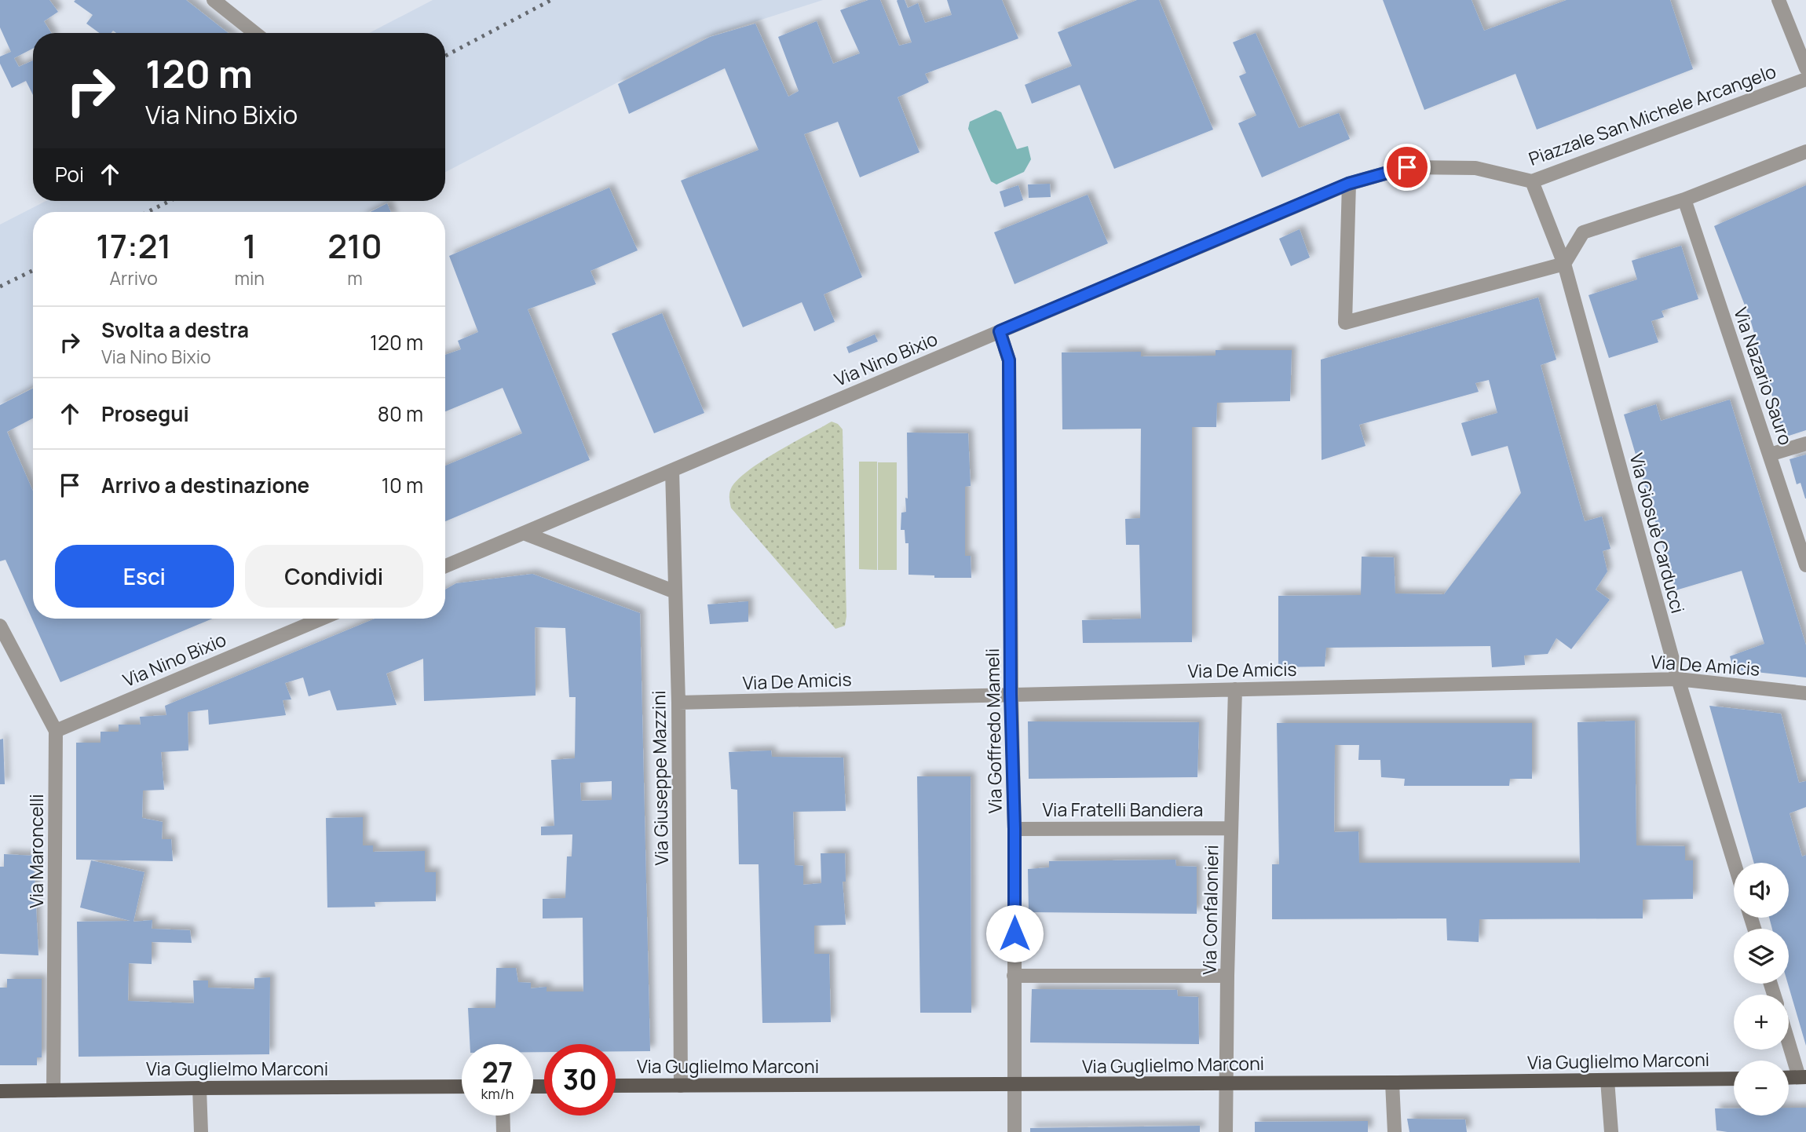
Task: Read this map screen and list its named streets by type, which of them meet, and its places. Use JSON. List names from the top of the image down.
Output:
{
  "streets": {
    "main road": ["Via Guglielmo Marconi"],
    "street": [
      "Piazzale San Michele Arcangelo",
      "Via Nino Bixio",
      "Via Nazario Sauro",
      "Via Giosuè Carducci",
      "Via De Amicis",
      "Via Goffredo Mameli",
      "Via Giuseppe Mazzini",
      "Via Fratelli Bandiera",
      "Via Maroncelli",
      "Via Confalonieri"
    ]
  },
  "crossings": [
    ["Piazzale San Michele Arcangelo", "Via Nino Bixio"],
    ["Piazzale San Michele Arcangelo", "Via Giosuè Carducci"],
    ["Via Nino Bixio", "Via Goffredo Mameli"],
    ["Via Nino Bixio", "Via Giuseppe Mazzini"],
    ["Via Nino Bixio", "Via Maroncelli"],
    ["Via Giosuè Carducci", "Via De Amicis"],
    ["Via De Amicis", "Via Goffredo Mameli"],
    ["Via De Amicis", "Via Giuseppe Mazzini"],
    ["Via De Amicis", "Via Confalonieri"],
    ["Via Goffredo Mameli", "Via Fratelli Bandiera"],
    ["Via Goffredo Mameli", "Via Guglielmo Marconi"],
    ["Via Giuseppe Mazzini", "Via Guglielmo Marconi"],
    ["Via Fratelli Bandiera", "Via Confalonieri"],
    ["Via Maroncelli", "Via Guglielmo Marconi"],
    ["Via Confalonieri", "Via Guglielmo Marconi"]
  ],
  "page": {
    "turn": ["120 m", "Via Nino Bixio"],
    "then": "Poi",
    "eta": [
      "17:21",
      "Arrivo",
      "1",
      "min",
      "210",
      "m"
    ],
    "list": [
      {
        "name": "Svolta a destra",
        "note": "Via Nino Bixio",
        "value": "120 m"
      },
      {
        "name": "Prosegui",
        "value": "80 m"
      },
      {
        "name": "Arrivo a destinazione",
        "value": "10 m"
      }
    ],
    "buttons": ["Esci", "Condividi"],
    "map_buttons": ["+", "−"],
    "speed": "27 km/h",
    "limit": "30"
  }
}
